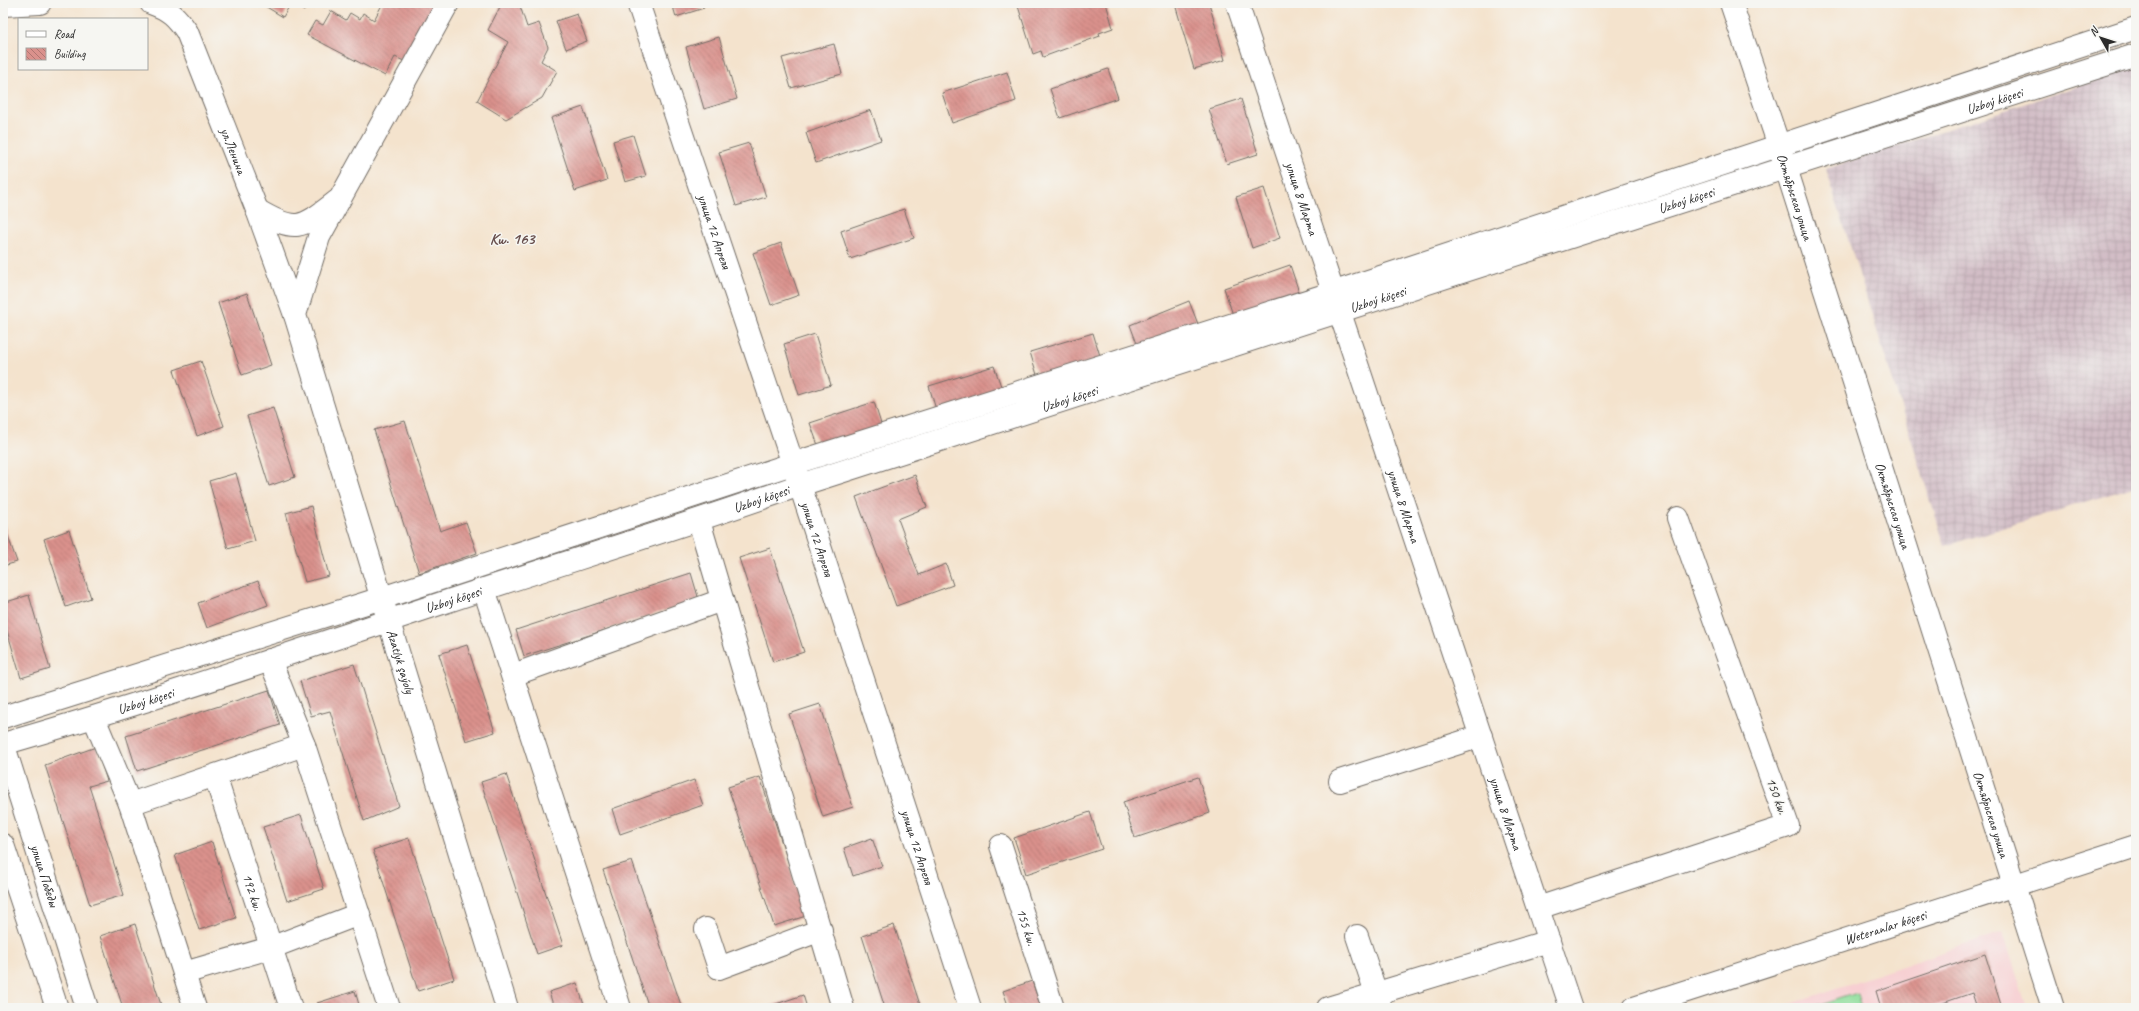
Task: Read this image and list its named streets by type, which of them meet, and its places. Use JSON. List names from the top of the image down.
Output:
{
  "streets": {
    "street": [
      "Uzboý köçesi",
      "ул.Ленина",
      "Октябрьская улица",
      "улица 8 Марта",
      "улица 12 Апреля",
      "Azatlyk şaýoly",
      "150 kw.",
      "улица Победы",
      "192 kw.",
      "155 kw.",
      "Weteranlar köçesi"
    ]
  },
  "crossings": [
    ["Uzboý köçesi", "Октябрьская улица"],
    ["Uzboý köçesi", "улица 8 Марта"],
    ["Uzboý köçesi", "улица 12 Апреля"],
    ["Uzboý köçesi", "Azatlyk şaýoly"],
    ["Uzboý köçesi", "улица Победы"],
    ["ул.Ленина", "Azatlyk şaýoly"],
    ["Октябрьская улица", "Weteranlar köçesi"],
    ["улица 8 Марта", "150 kw."]
  ],
  "districts": ["Kw. 163"],
  "legend": ["Road", "Building"],
  "north": "top left"
}
